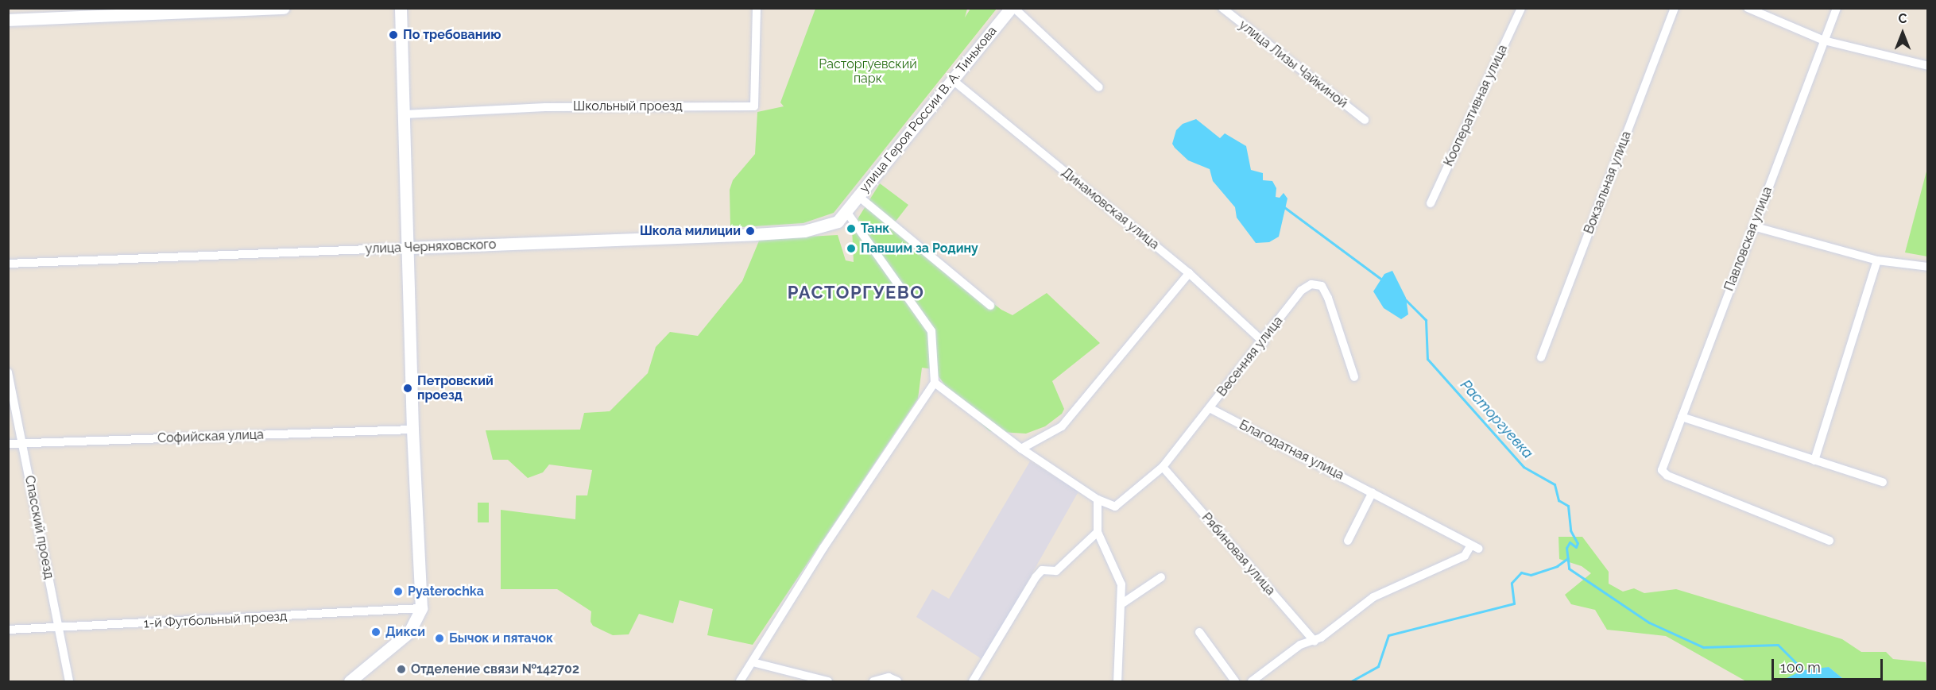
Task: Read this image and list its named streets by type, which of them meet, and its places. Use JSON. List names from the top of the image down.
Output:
{
  "streets": {
    "street": [
      "улица Лизы Чайкиной",
      "Кооперативная улица",
      "Школьный проезд",
      "улица Героя России В. А. Тинькова",
      "Вокзальная улица",
      "Динамовская улица",
      "Павловская улица",
      "улица Черняховского",
      "Весенняя улица",
      "Софийская улица",
      "Благодатная улица",
      "Спасский проезд",
      "Рябиновая улица",
      "1-й Футбольный проезд"
    ]
  },
  "crossings": [
    ["улица Героя России В. А. Тинькова", "Динамовская улица"],
    ["улица Героя России В. А. Тинькова", "улица Черняховского"],
    ["Динамовская улица", "Весенняя улица"],
    ["Весенняя улица", "Благодатная улица"],
    ["Весенняя улица", "Рябиновая улица"],
    ["Софийская улица", "Спасский проезд"],
    ["Благодатная улица", "Рябиновая улица"],
    ["Спасский проезд", "1-й Футбольный проезд"]
  ],
  "districts": ["РАСТОРГУЕВО"],
  "water": ["Расторгуевка"],
  "parks": ["Расторгуевский парк"],
  "places": [
    "По требованию",
    "Танк",
    "Школа милиции",
    "Павшим за Родину",
    "Петровский проезд",
    "Pyaterochka",
    "Дикси",
    "Бычок и пятачок",
    "Отделение связи №142702"
  ],
  "scale_bar": "100 m",
  "north": "top"
}
